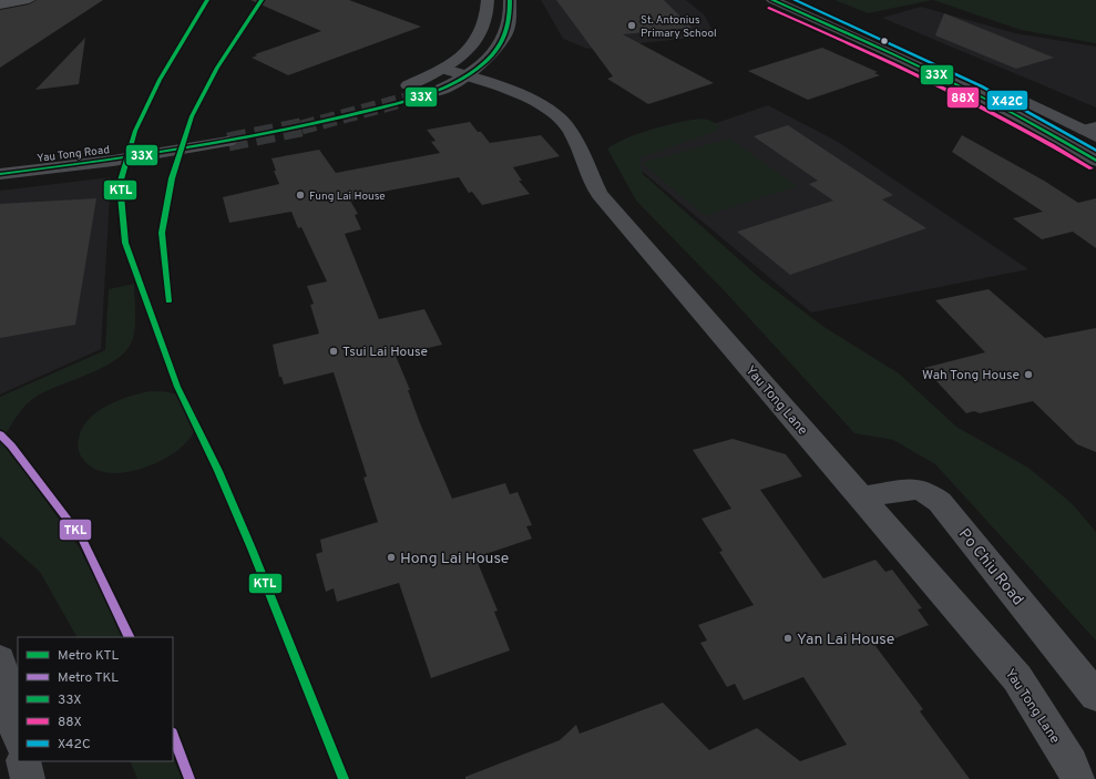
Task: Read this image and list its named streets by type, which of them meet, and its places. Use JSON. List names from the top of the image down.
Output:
{
  "streets": {
    "street": ["Yau Tong Road", "Yau Tong Lane", "Po Chiu Road"]
  },
  "crossings": [
    ["Yau Tong Lane", "Po Chiu Road"]
  ],
  "places": [
    "St. Antonius Primary School",
    "Fung Lai House",
    "Tsui Lai House",
    "Wah Tong House",
    "Hong Lai House",
    "Yan Lai House"
  ],
  "lines": [
    "metro line KTL",
    "transit line 33X",
    "transit line X42C",
    "transit line 88X",
    "metro line TKL"
  ],
  "legend": [
    "Metro KTL",
    "Metro TKL",
    "33X",
    "88X",
    "X42C"
  ]
}
